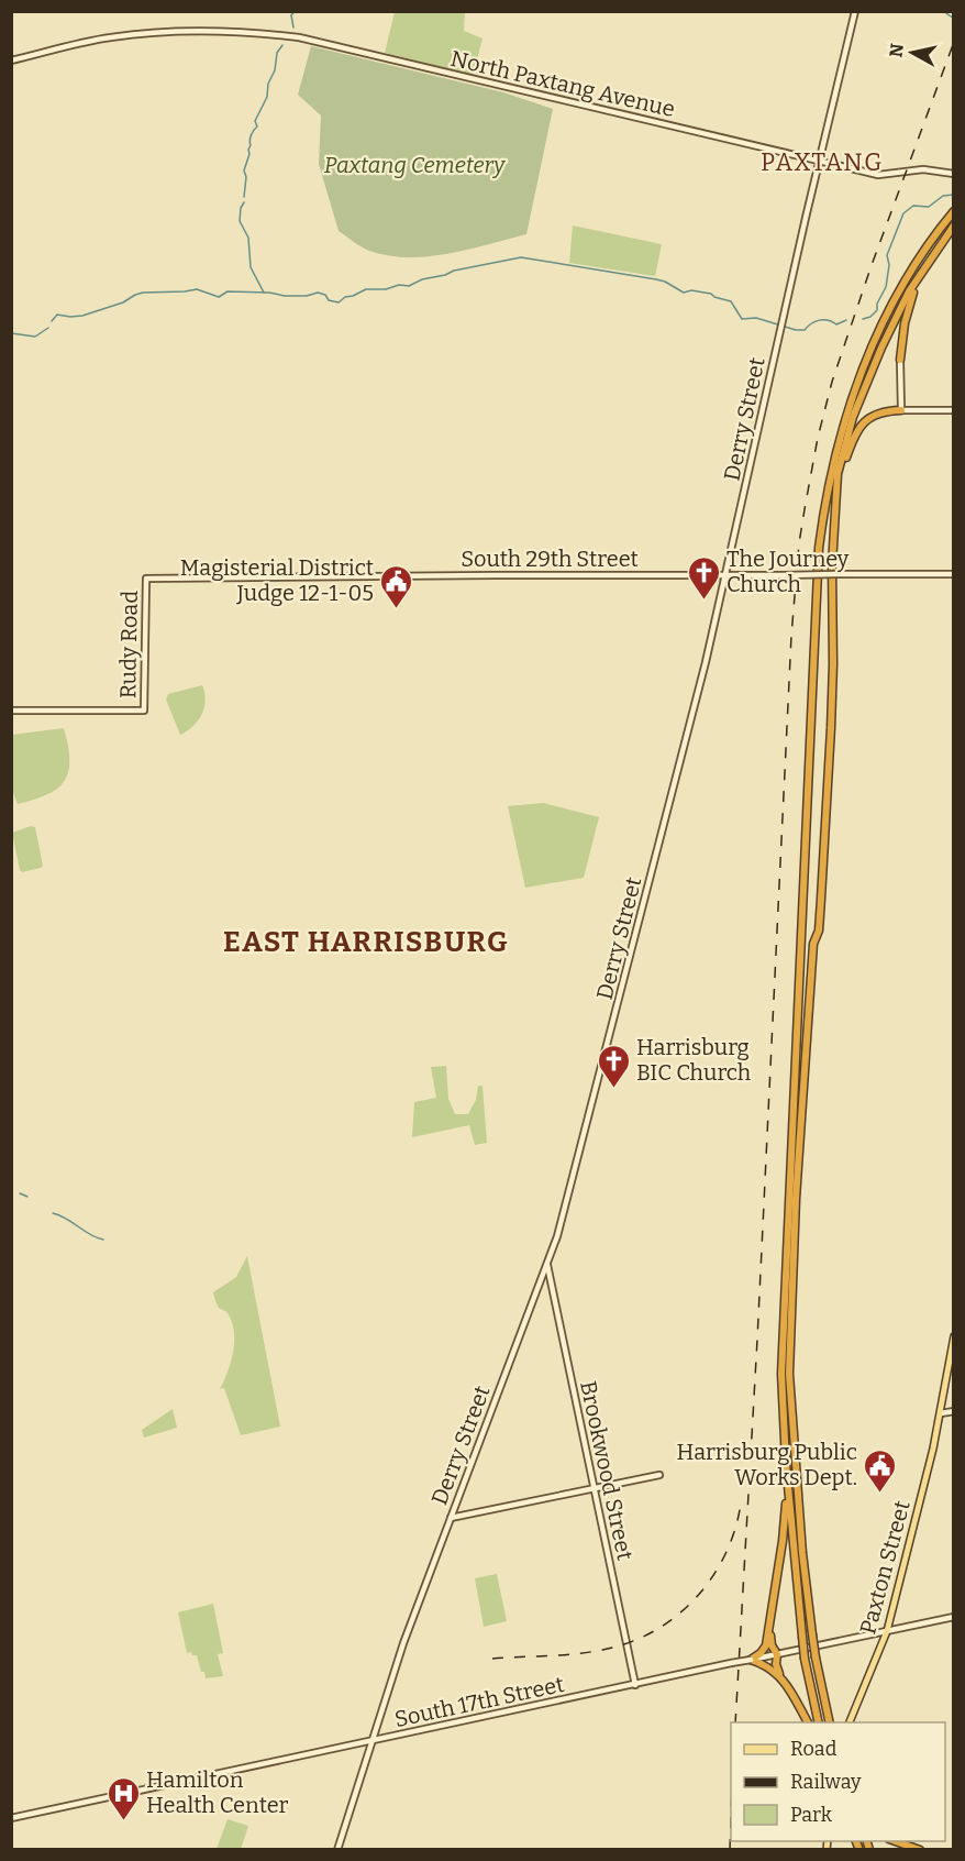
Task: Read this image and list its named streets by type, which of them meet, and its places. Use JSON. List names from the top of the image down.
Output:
{
  "streets": {
    "main road": [
      "North Paxtang Avenue",
      "Derry Street",
      "South 29th Street",
      "Rudy Road",
      "Brookwood Street",
      "Paxton Street",
      "South 17th Street"
    ]
  },
  "crossings": [
    ["North Paxtang Avenue", "Derry Street"],
    ["Derry Street", "South 29th Street"],
    ["Derry Street", "Brookwood Street"],
    ["Derry Street", "South 17th Street"],
    ["South 29th Street", "Rudy Road"],
    ["Brookwood Street", "South 17th Street"],
    ["Paxton Street", "South 17th Street"]
  ],
  "districts": ["PAXTANG", "EAST HARRISBURG"],
  "parks": ["Paxtang Cemetery"],
  "places": {
    "church": ["The Journey Church", "Harrisburg BIC Church"],
    "public building": ["Magisterial District Judge 12-1-05", "Harrisburg Public Works Dept."],
    "hospital": ["Hamilton Health Center"]
  },
  "legend": ["Road", "Railway", "Park"],
  "north": "left"
}
